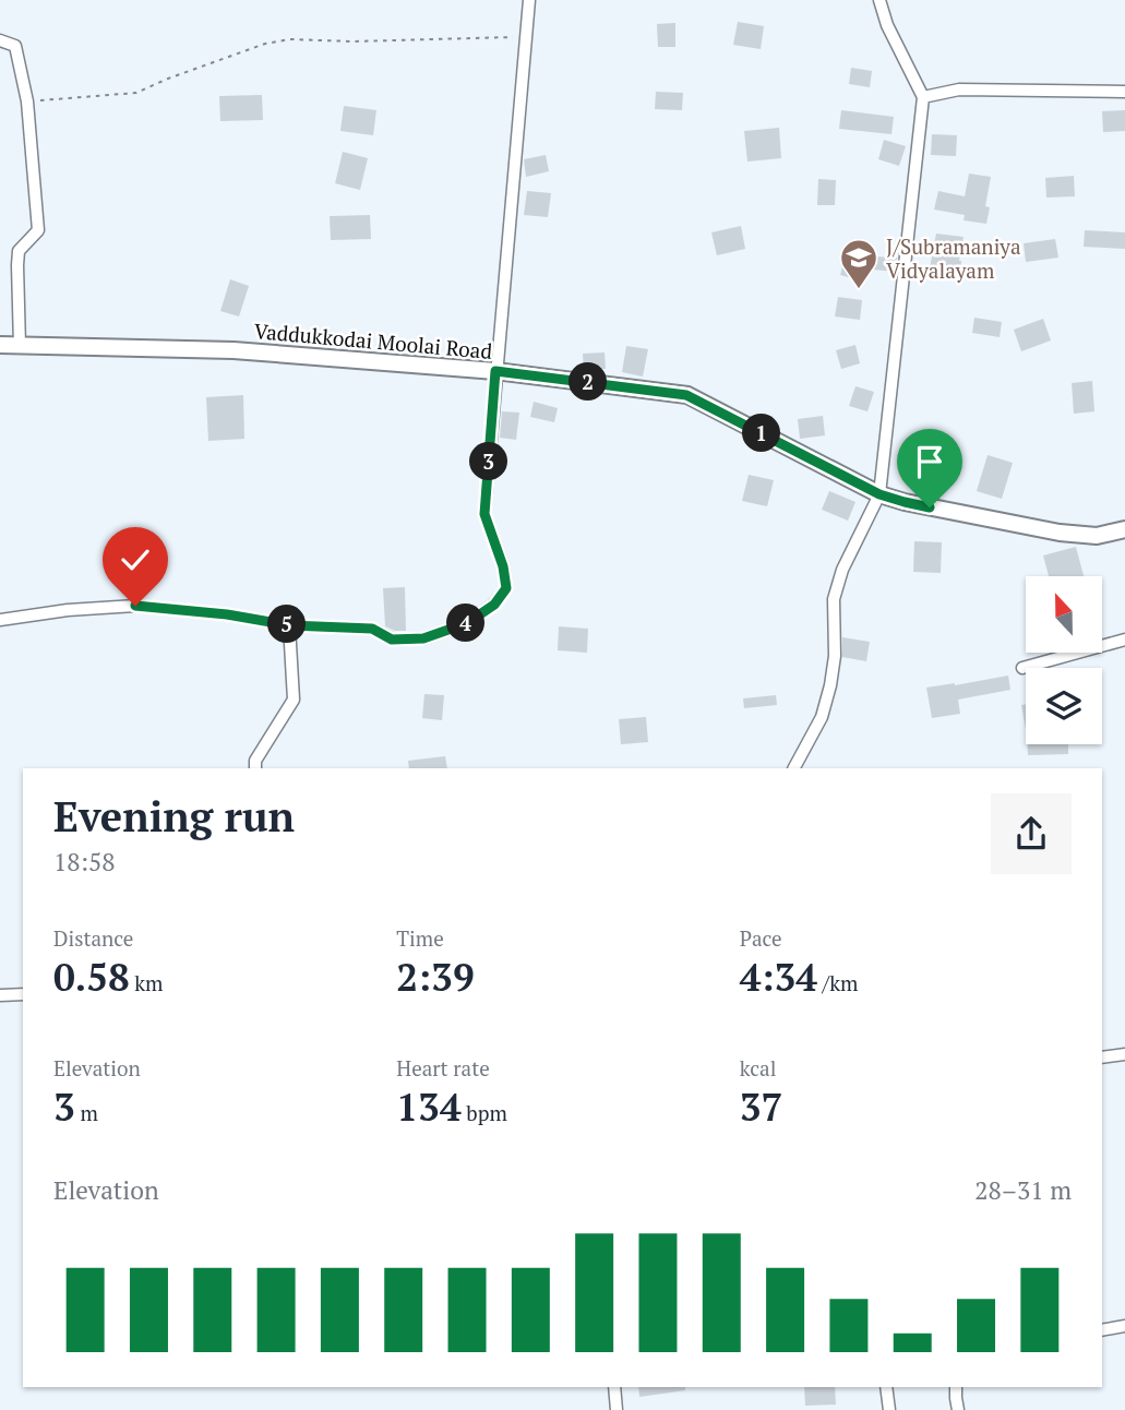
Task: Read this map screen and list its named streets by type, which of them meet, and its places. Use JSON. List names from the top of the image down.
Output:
{
  "streets": {
    "street": ["Vaddukkodai Moolai Road"]
  },
  "places": {
    "school or university": ["J/Subramaniya Vidyalayam"]
  },
  "north": "top",
  "page": {
    "pins": [
      "2",
      "1",
      "3",
      "4",
      "5"
    ],
    "heading": ["Evening run", "18:58"],
    "stats": [
      ["Distance", "0.58 km"],
      ["Time", "2:39"],
      ["Pace", "4:34 /km"],
      ["Elevation", "3 m"],
      ["Heart rate", "134 bpm"],
      ["kcal", "37"]
    ],
    "chart": ["Elevation", "28–31 m"]
  }
}
